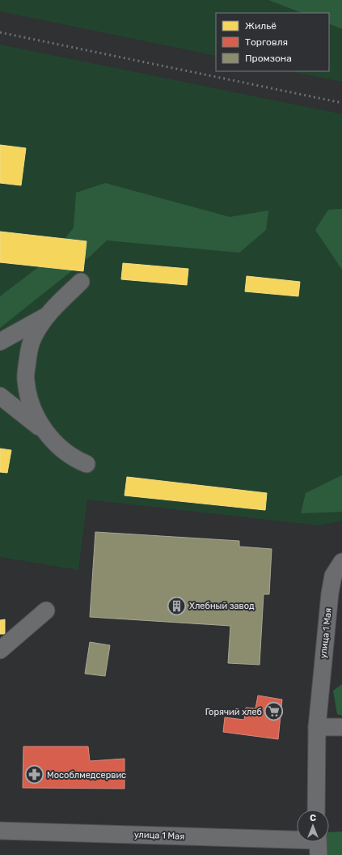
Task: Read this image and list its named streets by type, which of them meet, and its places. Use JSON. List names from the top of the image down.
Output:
{
  "streets": {
    "street": ["улица 1 Мая"]
  },
  "places": {
    "building": ["Хлебный завод"],
    "supermarket": ["Горячий хлеб"],
    "pharmacy": ["Мособлмедсервис"]
  },
  "legend": ["Жильё", "Торговля", "Промзона"],
  "north": "top"
}
